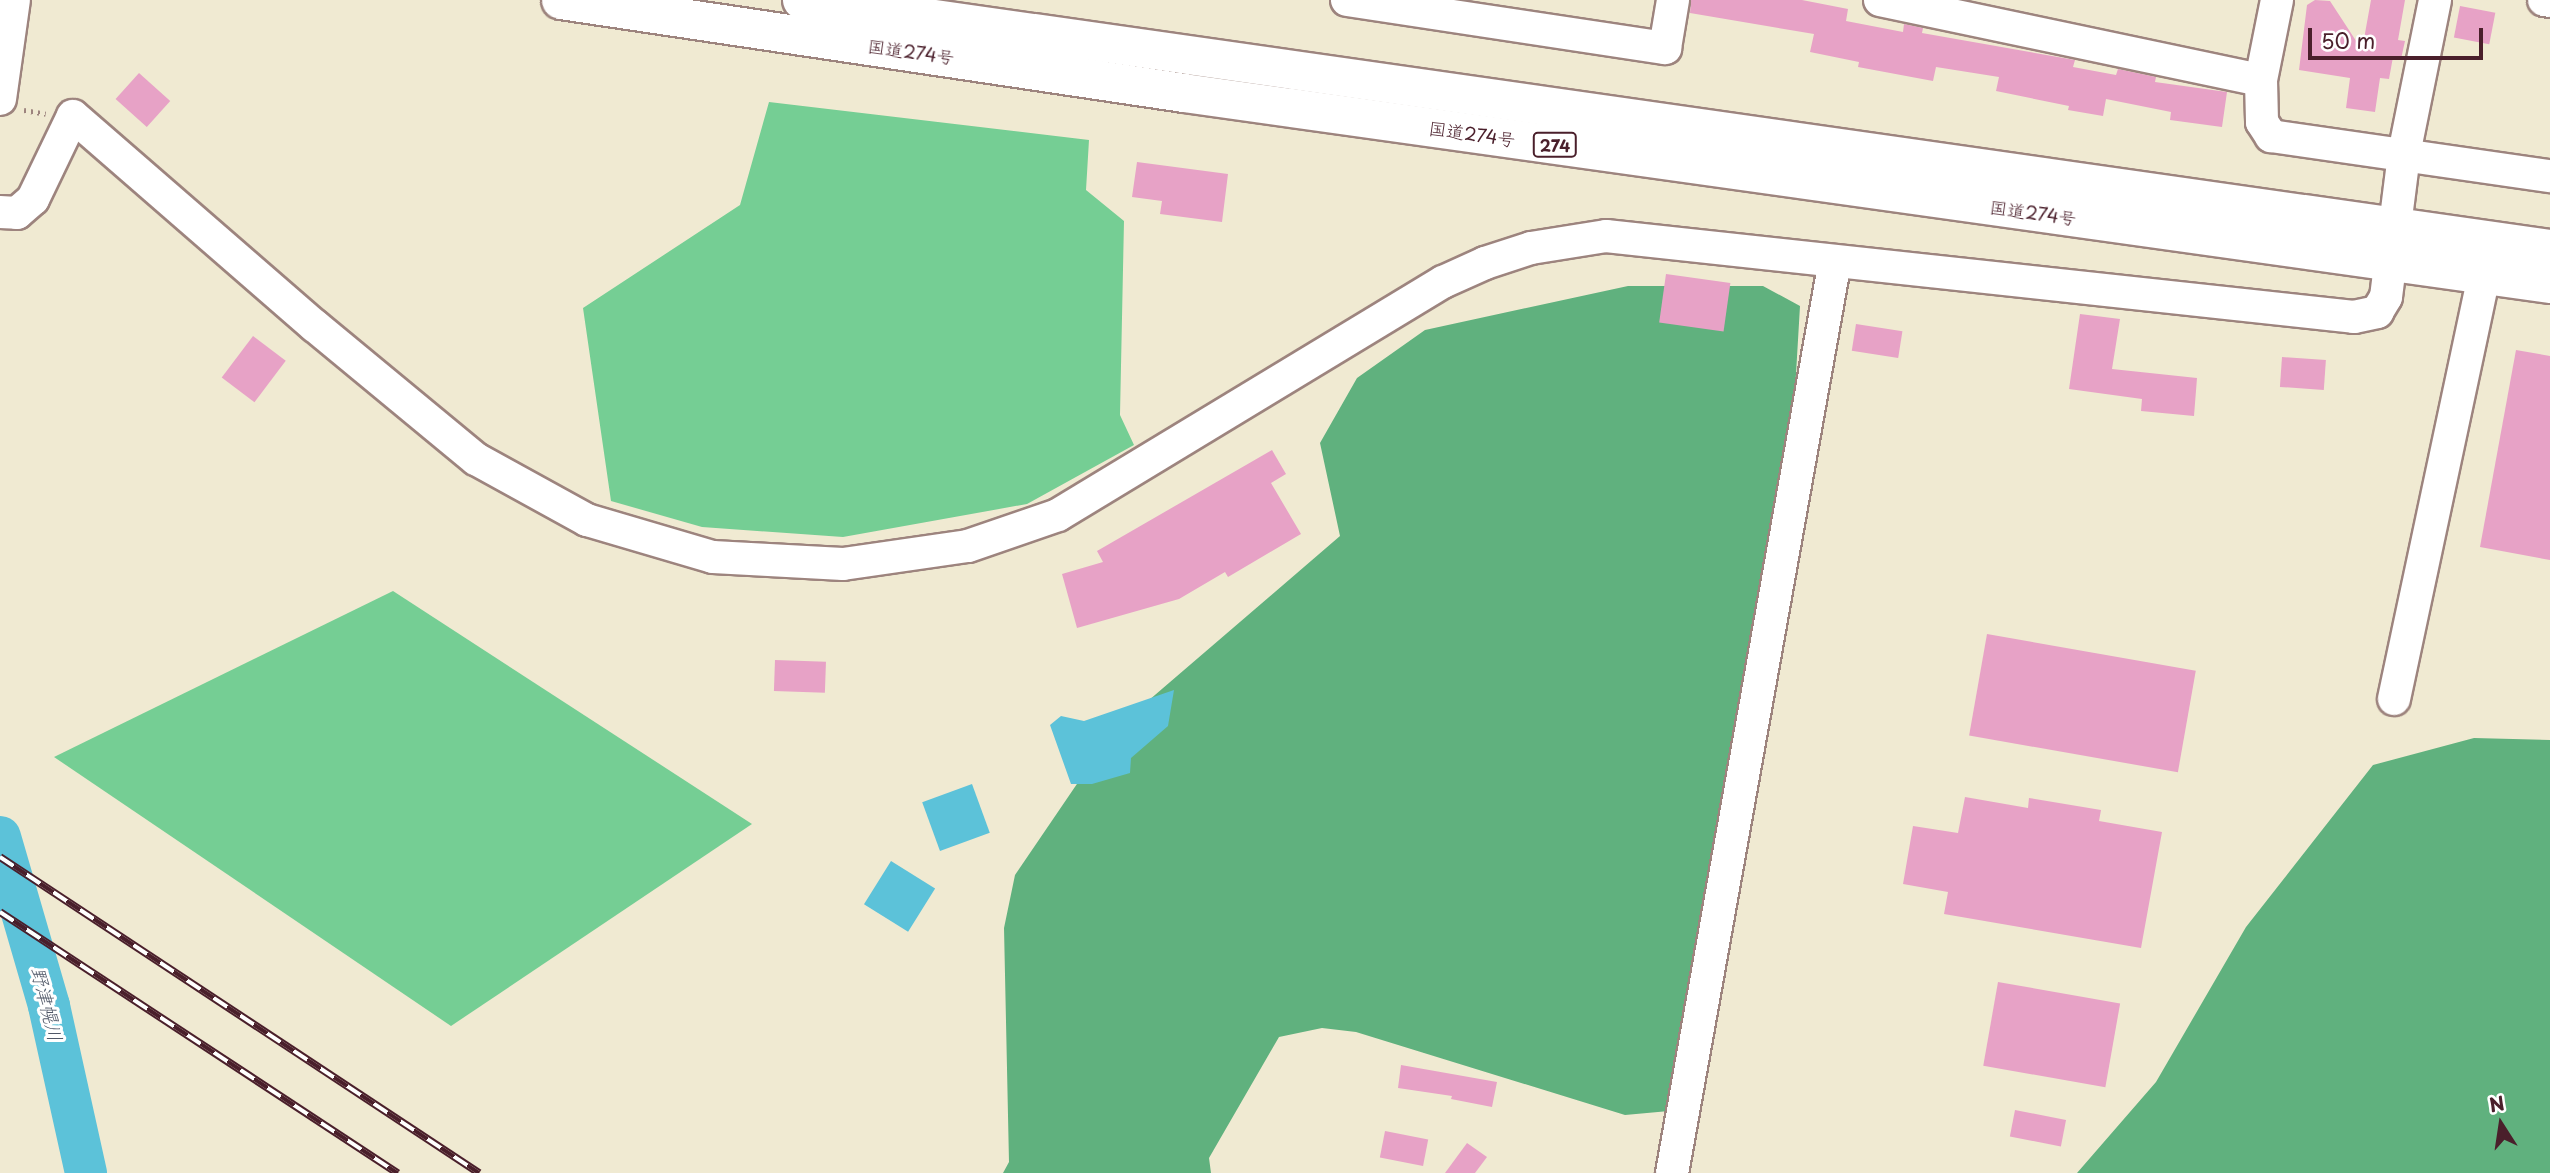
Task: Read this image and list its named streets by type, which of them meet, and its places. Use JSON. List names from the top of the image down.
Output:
{
  "streets": {
    "highway": ["国道274号", "274"]
  },
  "water": ["野津幌川"],
  "scale_bar": "50 m",
  "north": "top"
}
